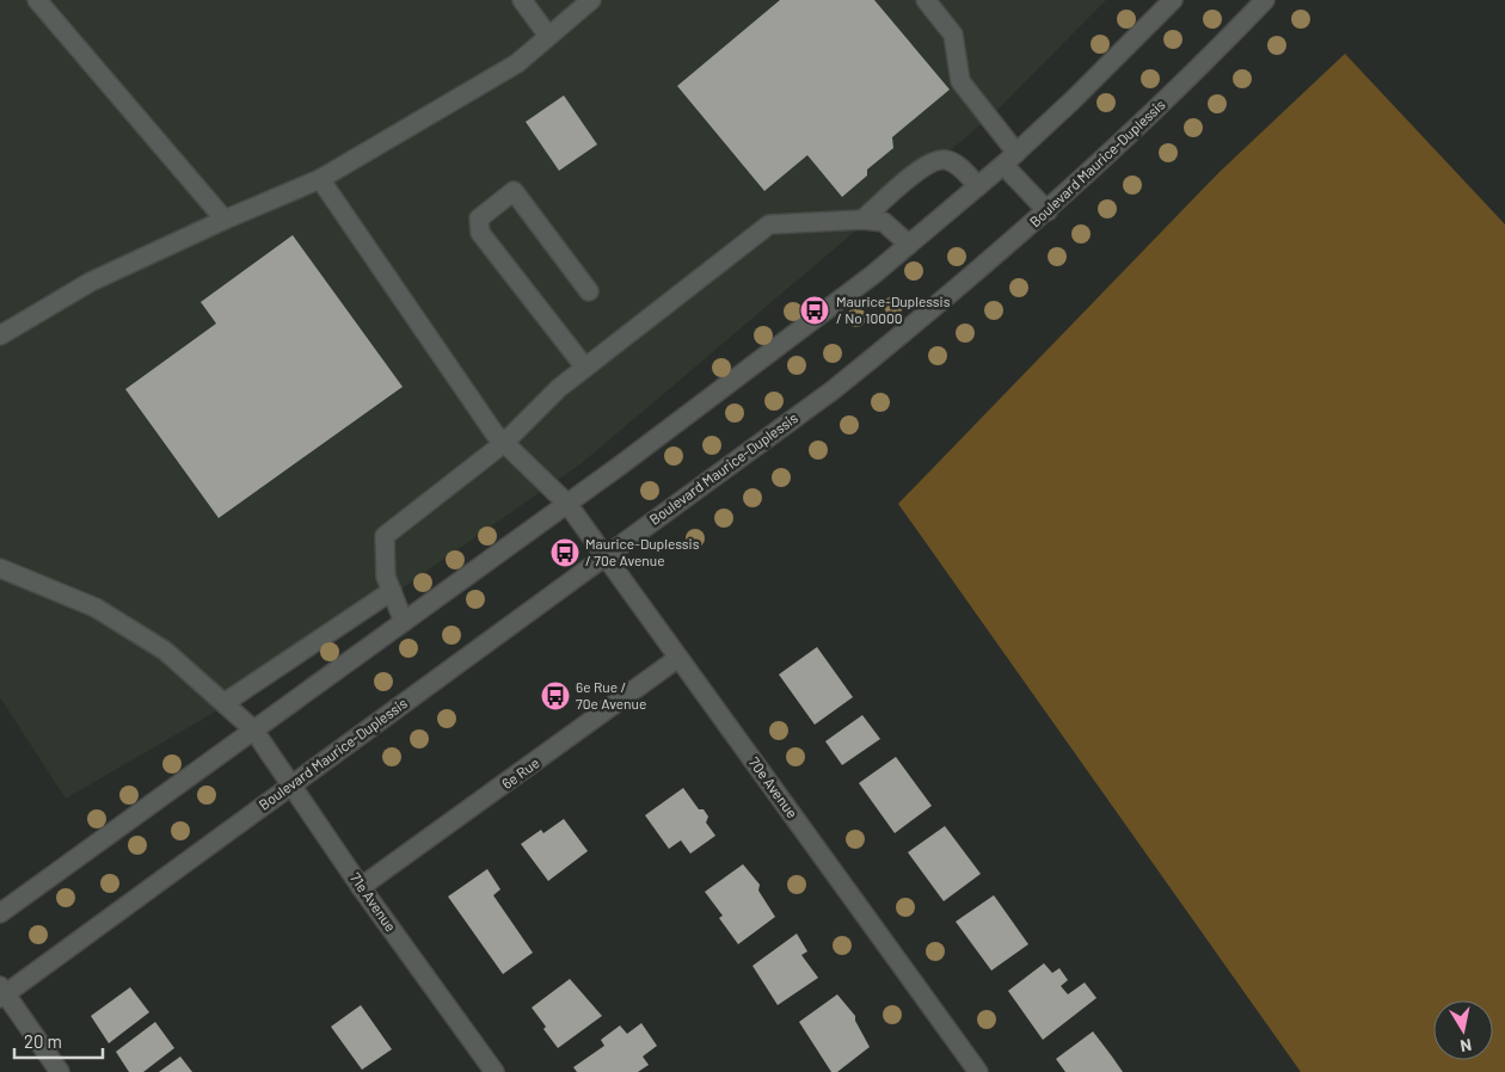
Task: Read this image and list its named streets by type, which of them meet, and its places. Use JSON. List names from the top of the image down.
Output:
{
  "streets": {
    "street": [
      "Boulevard Maurice-Duplessis",
      "6e Rue",
      "70e Avenue",
      "71e Avenue"
    ]
  },
  "crossings": [
    ["Boulevard Maurice-Duplessis", "70e Avenue"],
    ["Boulevard Maurice-Duplessis", "71e Avenue"],
    ["6e Rue", "70e Avenue"],
    ["6e Rue", "71e Avenue"]
  ],
  "places": {
    "bus stop": ["Maurice-Duplessis / No 10000", "Maurice-Duplessis / 70e Avenue", "6e Rue / 70e Avenue"]
  },
  "scale_bar": "20 m",
  "north": "bottom"
}
